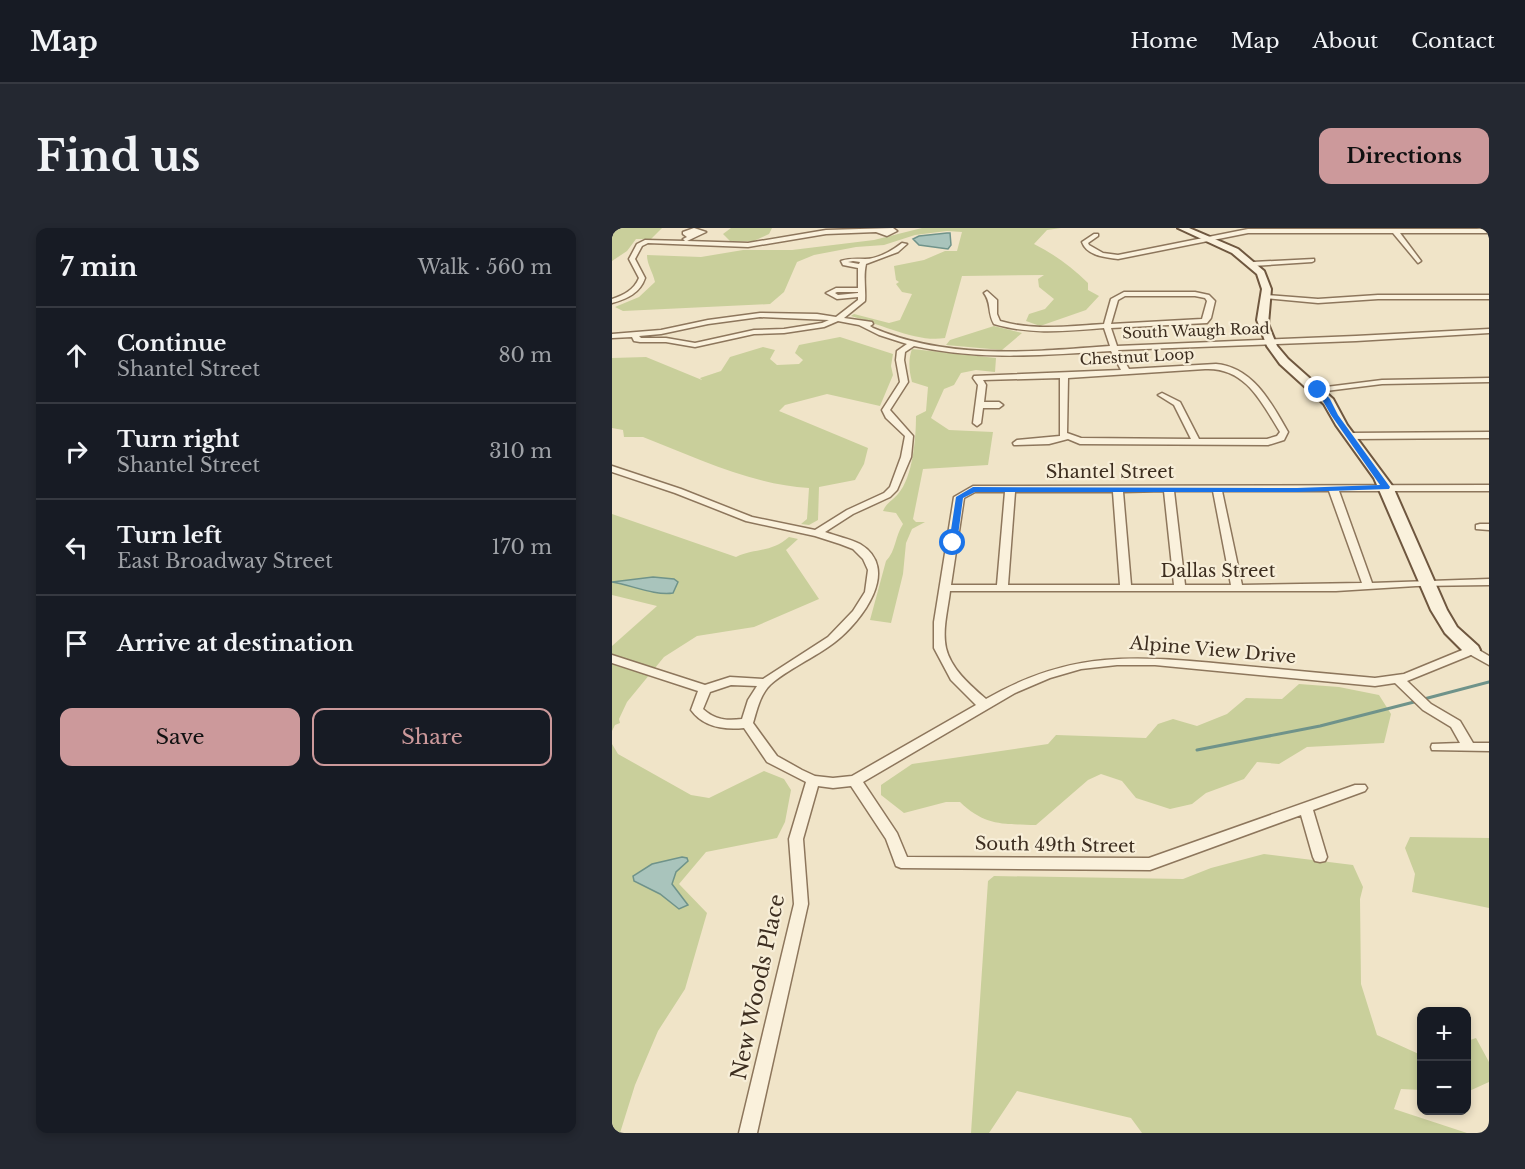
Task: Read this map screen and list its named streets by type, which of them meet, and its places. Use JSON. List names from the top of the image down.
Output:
{
  "streets": {
    "street": [
      "South Waugh Road",
      "Chestnut Loop",
      "Shantel Street",
      "Dallas Street",
      "Alpine View Drive",
      "South 49th Street",
      "New Woods Place"
    ]
  },
  "crossings": [
    ["Shantel Street", "Dallas Street"],
    ["Shantel Street", "Alpine View Drive"],
    ["Alpine View Drive", "South 49th Street"],
    ["Alpine View Drive", "New Woods Place"]
  ],
  "page": {
    "header": "Map",
    "nav": [
      "Home",
      "Map",
      "About",
      "Contact"
    ],
    "buttons": [
      "Directions",
      ["Save", "Share"]
    ],
    "title": "Find us",
    "heading": ["7 min", "Walk · 560 m"],
    "list": [
      ["Continue", "Shantel Street", "80 m"],
      ["Turn right", "Shantel Street", "310 m"],
      ["Turn left", "East Broadway Street", "170 m"],
      "Arrive at destination"
    ],
    "map_buttons": ["+", "−"]
  }
}
